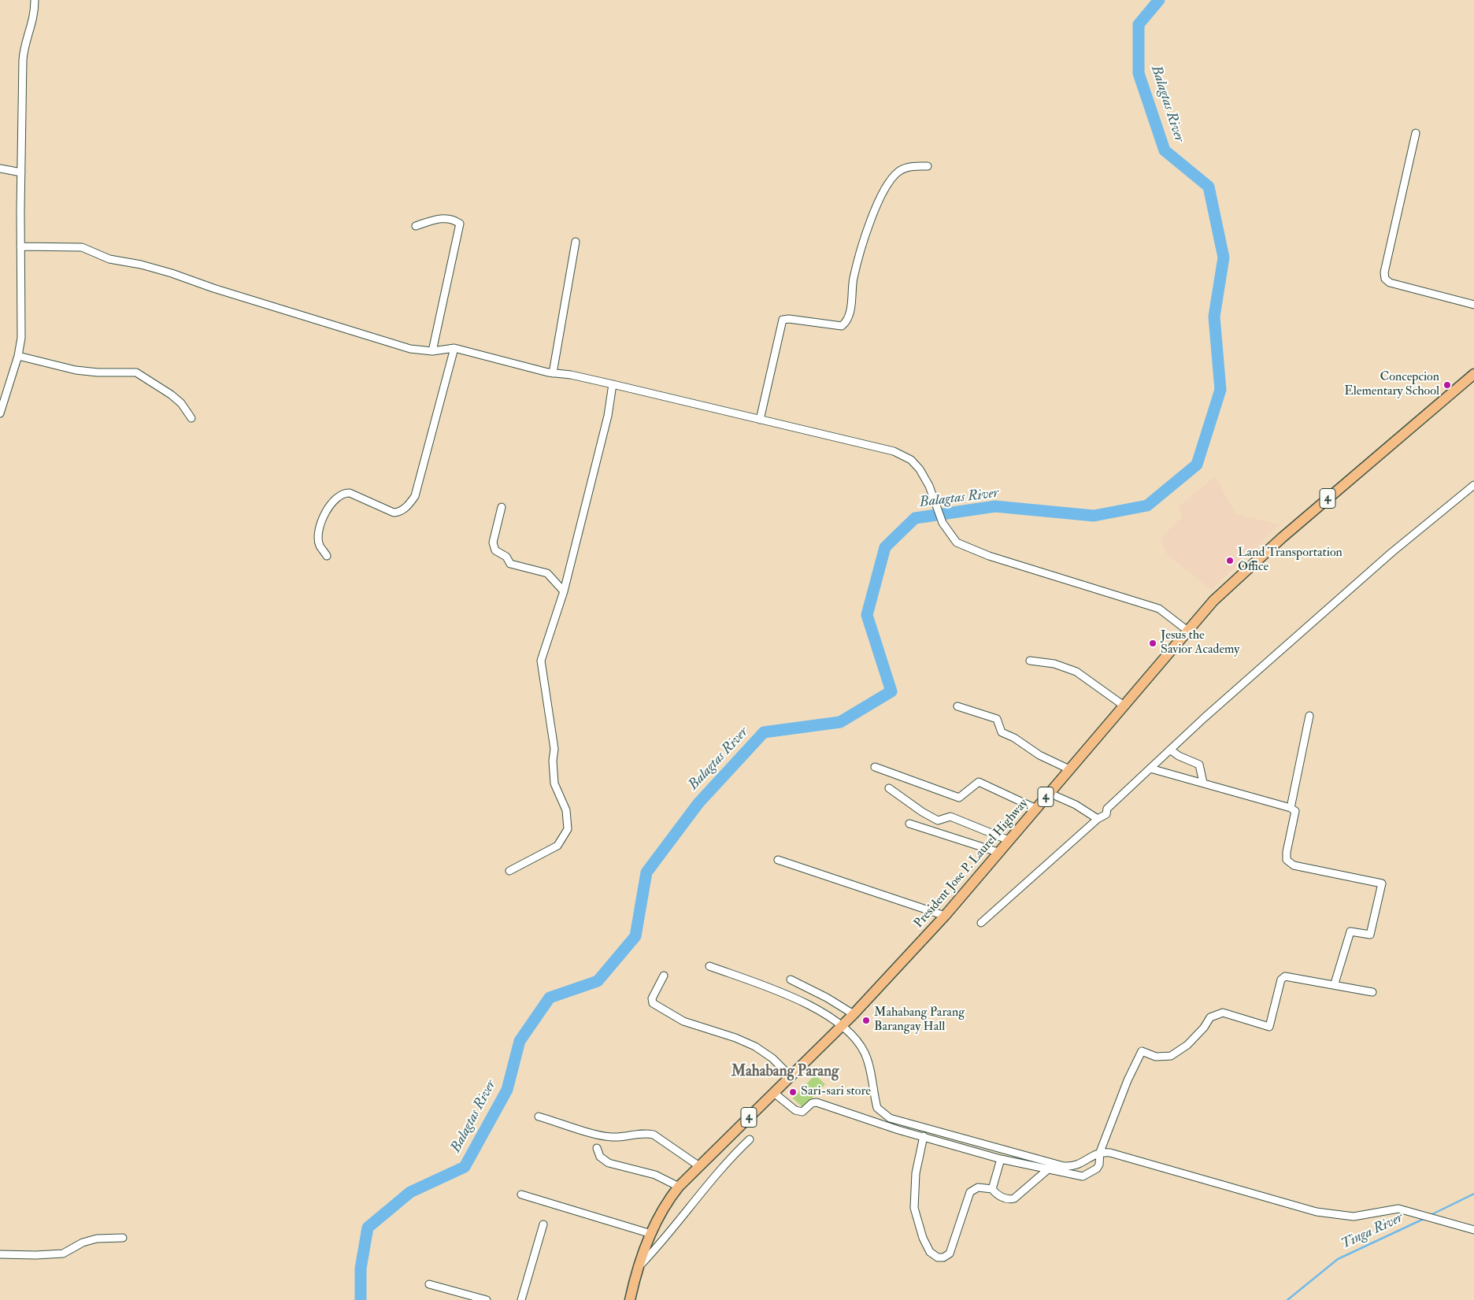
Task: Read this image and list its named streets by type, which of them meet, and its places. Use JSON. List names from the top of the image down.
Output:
{
  "streets": {
    "highway": ["4", "President Jose P. Laurel Highway"]
  },
  "districts": ["Mahabang Parang"],
  "water": ["Balagtas River", "Tinga River"],
  "places": [
    "Concepcion Elementary School",
    "Land Transportation Office",
    "Jesus the Savior Academy",
    "Mahabang Parang Barangay Hall",
    "Sari-sari store"
  ]
}
